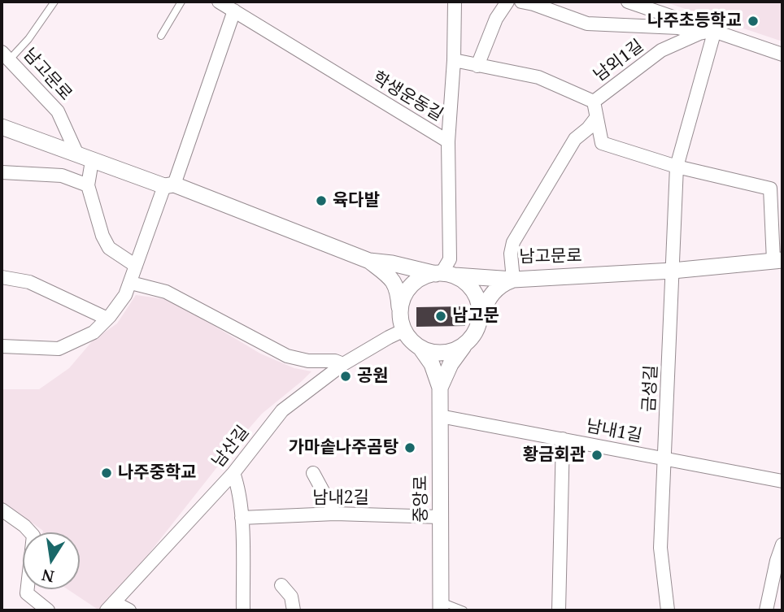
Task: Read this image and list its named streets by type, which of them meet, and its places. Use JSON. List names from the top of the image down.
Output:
{
  "streets": {
    "street": [
      "남외1길",
      "남고문로",
      "학생운동길",
      "금성길",
      "남내1길",
      "남산길",
      "남내2길",
      "중앙로"
    ]
  },
  "crossings": [
    ["남외1길", "남고문로"],
    ["남고문로", "금성길"],
    ["학생운동길", "남산길"],
    ["금성길", "남내1길"],
    ["남내1길", "중앙로"],
    ["남내2길", "중앙로"]
  ],
  "places": [
    "나주초등학교",
    "육다발",
    "남고문",
    "공원",
    "가마솥나주곰탕",
    "황금회관",
    "나주중학교"
  ],
  "north": "bottom"
}
